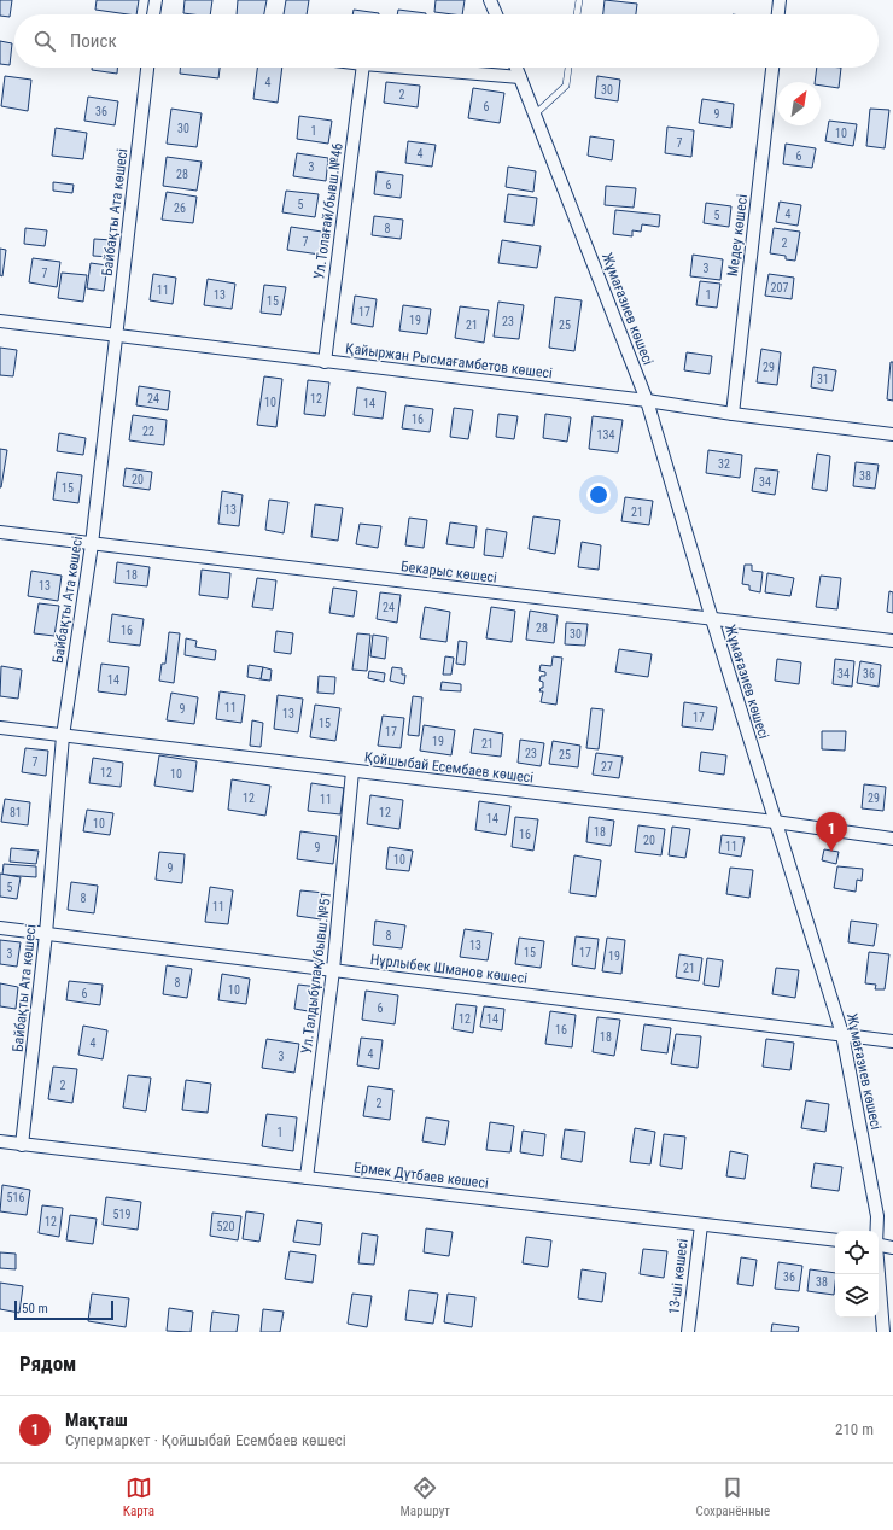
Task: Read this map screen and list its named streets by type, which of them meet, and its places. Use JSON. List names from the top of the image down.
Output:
{
  "streets": {
    "street": [
      "Ул.Толағай/бывш.№46",
      "Байбақты Ата көшесі",
      "Медеу көшесі",
      "Жұмағазиев көшесі",
      "Қайыржан Рысмағамбетов көшесі",
      "Бекарыс көшесі",
      "Қойшыбай Есембаев көшесі",
      "Нұрлыбек Шманов көшесі",
      "Ул.Талдыбұлақ/бывш.№51",
      "Ермек Дүтбаев көшесi",
      "13-ші көшесi"
    ]
  },
  "crossings": [
    ["Ул.Толағай/бывш.№46", "Қайыржан Рысмағамбетов көшесі"],
    ["Байбақты Ата көшесі", "Қайыржан Рысмағамбетов көшесі"],
    ["Байбақты Ата көшесі", "Бекарыс көшесі"],
    ["Байбақты Ата көшесі", "Қойшыбай Есембаев көшесі"],
    ["Байбақты Ата көшесі", "Нұрлыбек Шманов көшесі"],
    ["Байбақты Ата көшесі", "Ермек Дүтбаев көшесi"],
    ["Медеу көшесі", "Қайыржан Рысмағамбетов көшесі"],
    ["Жұмағазиев көшесі", "Қайыржан Рысмағамбетов көшесі"],
    ["Жұмағазиев көшесі", "Бекарыс көшесі"],
    ["Жұмағазиев көшесі", "Қойшыбай Есембаев көшесі"],
    ["Жұмағазиев көшесі", "Нұрлыбек Шманов көшесі"],
    ["Қойшыбай Есембаев көшесі", "Ул.Талдыбұлақ/бывш.№51"],
    ["Нұрлыбек Шманов көшесі", "Ул.Талдыбұлақ/бывш.№51"],
    ["Ул.Талдыбұлақ/бывш.№51", "Ермек Дүтбаев көшесi"],
    ["Ермек Дүтбаев көшесi", "13-ші көшесi"]
  ],
  "house_numbers": [
    "4",
    "30",
    "2",
    "6",
    "36",
    "9",
    "30",
    "1",
    "10",
    "7",
    "4",
    "6",
    "3",
    "28",
    "6",
    "5",
    "26",
    "4",
    "5",
    "8",
    "7",
    "2",
    "3",
    "7",
    "207",
    "11",
    "13",
    "1",
    "15",
    "17",
    "19",
    "23",
    "21",
    "25",
    "29",
    "31",
    "24",
    "12",
    "10",
    "14",
    "16",
    "22",
    "134",
    "32",
    "38",
    "20",
    "34",
    "15",
    "13",
    "21",
    "18",
    "13",
    "24",
    "28",
    "16",
    "30",
    "34",
    "36",
    "14",
    "11",
    "9",
    "13",
    "17",
    "15",
    "17",
    "19",
    "21",
    "23",
    "25",
    "7",
    "27",
    "12",
    "10",
    "12",
    "29",
    "11",
    "81",
    "12",
    "14",
    "10",
    "18",
    "16",
    "20",
    "11",
    "9",
    "10",
    "9",
    "5",
    "8",
    "11",
    "8",
    "13",
    "15",
    "17",
    "3",
    "19",
    "21",
    "8",
    "10",
    "6",
    "6",
    "12",
    "14",
    "16",
    "18",
    "4",
    "4",
    "3",
    "2",
    "2",
    "1",
    "516",
    "519",
    "12",
    "520",
    "36",
    "38"
  ],
  "scale_bar": "50 m",
  "north": "top right",
  "page": {
    "search": "Поиск",
    "pins": "1",
    "scale": "50 m",
    "heading": "Рядом",
    "list": [
      {
        "mark": "1",
        "name": "Мақташ",
        "note": "Супермаркет · Қойшыбай Есембаев көшесі",
        "value": "210 m"
      }
    ],
    "nav": ["Карта", "Маршрут", "Сохранённые"]
  }
}
